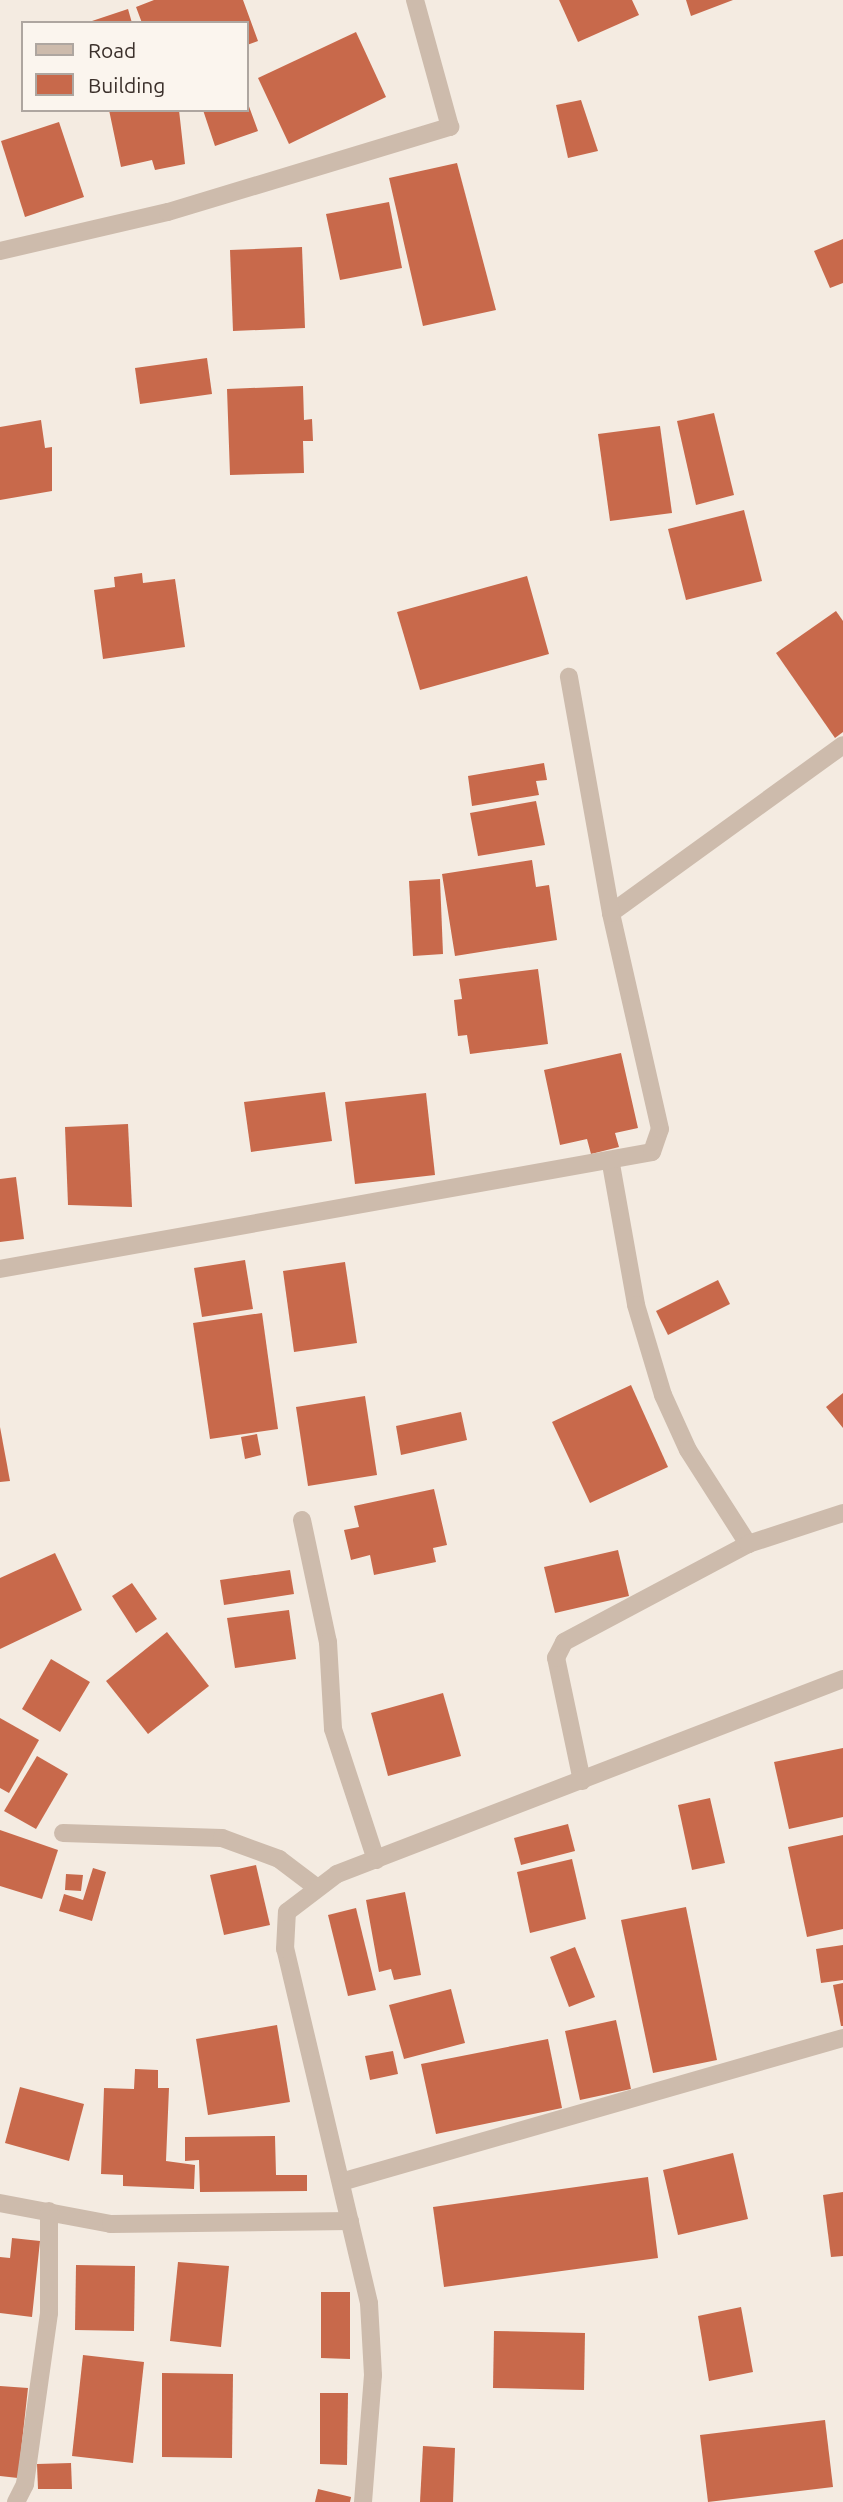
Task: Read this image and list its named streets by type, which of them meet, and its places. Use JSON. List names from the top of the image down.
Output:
{
  "legend": ["Road", "Building"]
}
